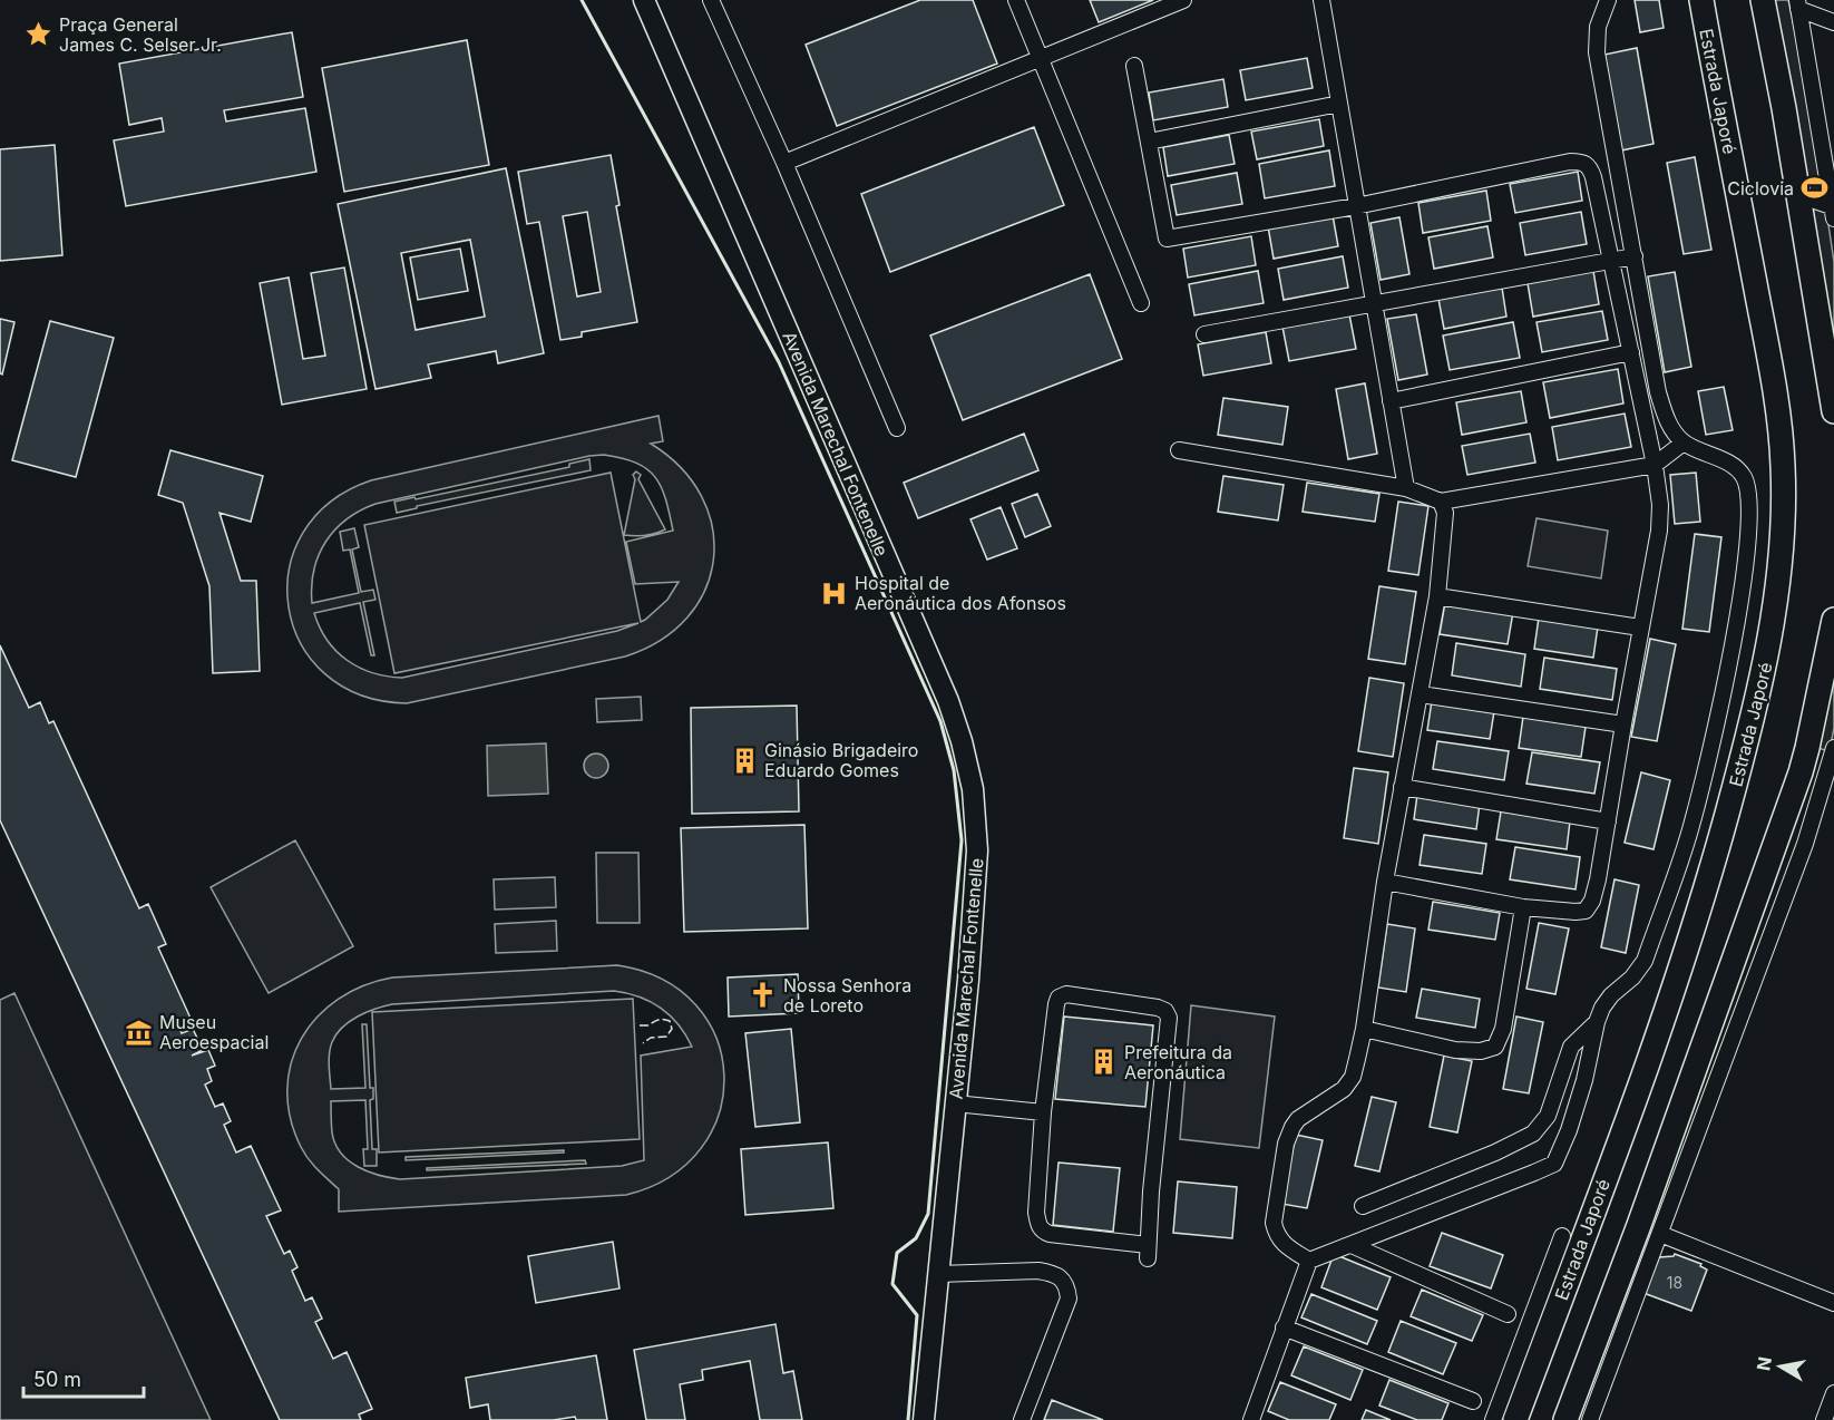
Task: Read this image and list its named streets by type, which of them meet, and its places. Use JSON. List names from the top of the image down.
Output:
{
  "streets": {
    "main road": ["Estrada Japoré", "Avenida Marechal Fontenelle"]
  },
  "places": {
    "place": ["Praça General James C. Selser Jr."],
    "sports": ["Ciclovia"],
    "hospital": ["Hospital de Aeronáutica dos Afonsos"],
    "building": ["Ginásio Brigadeiro Eduardo Gomes", "Prefeitura da Aeronáutica"],
    "church": ["Nossa Senhora de Loreto"],
    "museum": ["Museu Aeroespacial"]
  },
  "house_numbers": ["18"],
  "scale_bar": "50 m",
  "north": "left"
}
